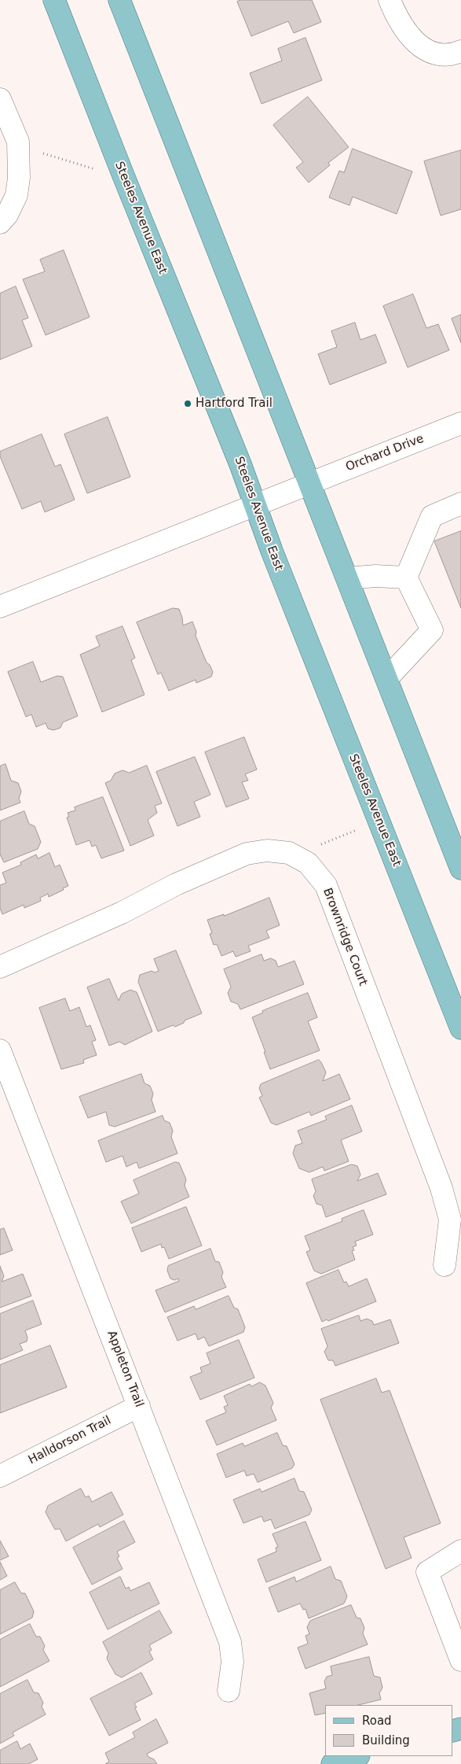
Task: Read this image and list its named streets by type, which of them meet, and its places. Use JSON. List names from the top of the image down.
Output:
{
  "streets": {
    "main road": ["Steeles Avenue East"],
    "street": [
      "Orchard Drive",
      "Brownridge Court",
      "Appleton Trail",
      "Halldorson Trail"
    ]
  },
  "crossings": [
    ["Appleton Trail", "Halldorson Trail"]
  ],
  "places": ["Hartford Trail"],
  "legend": ["Road", "Building"]
}
